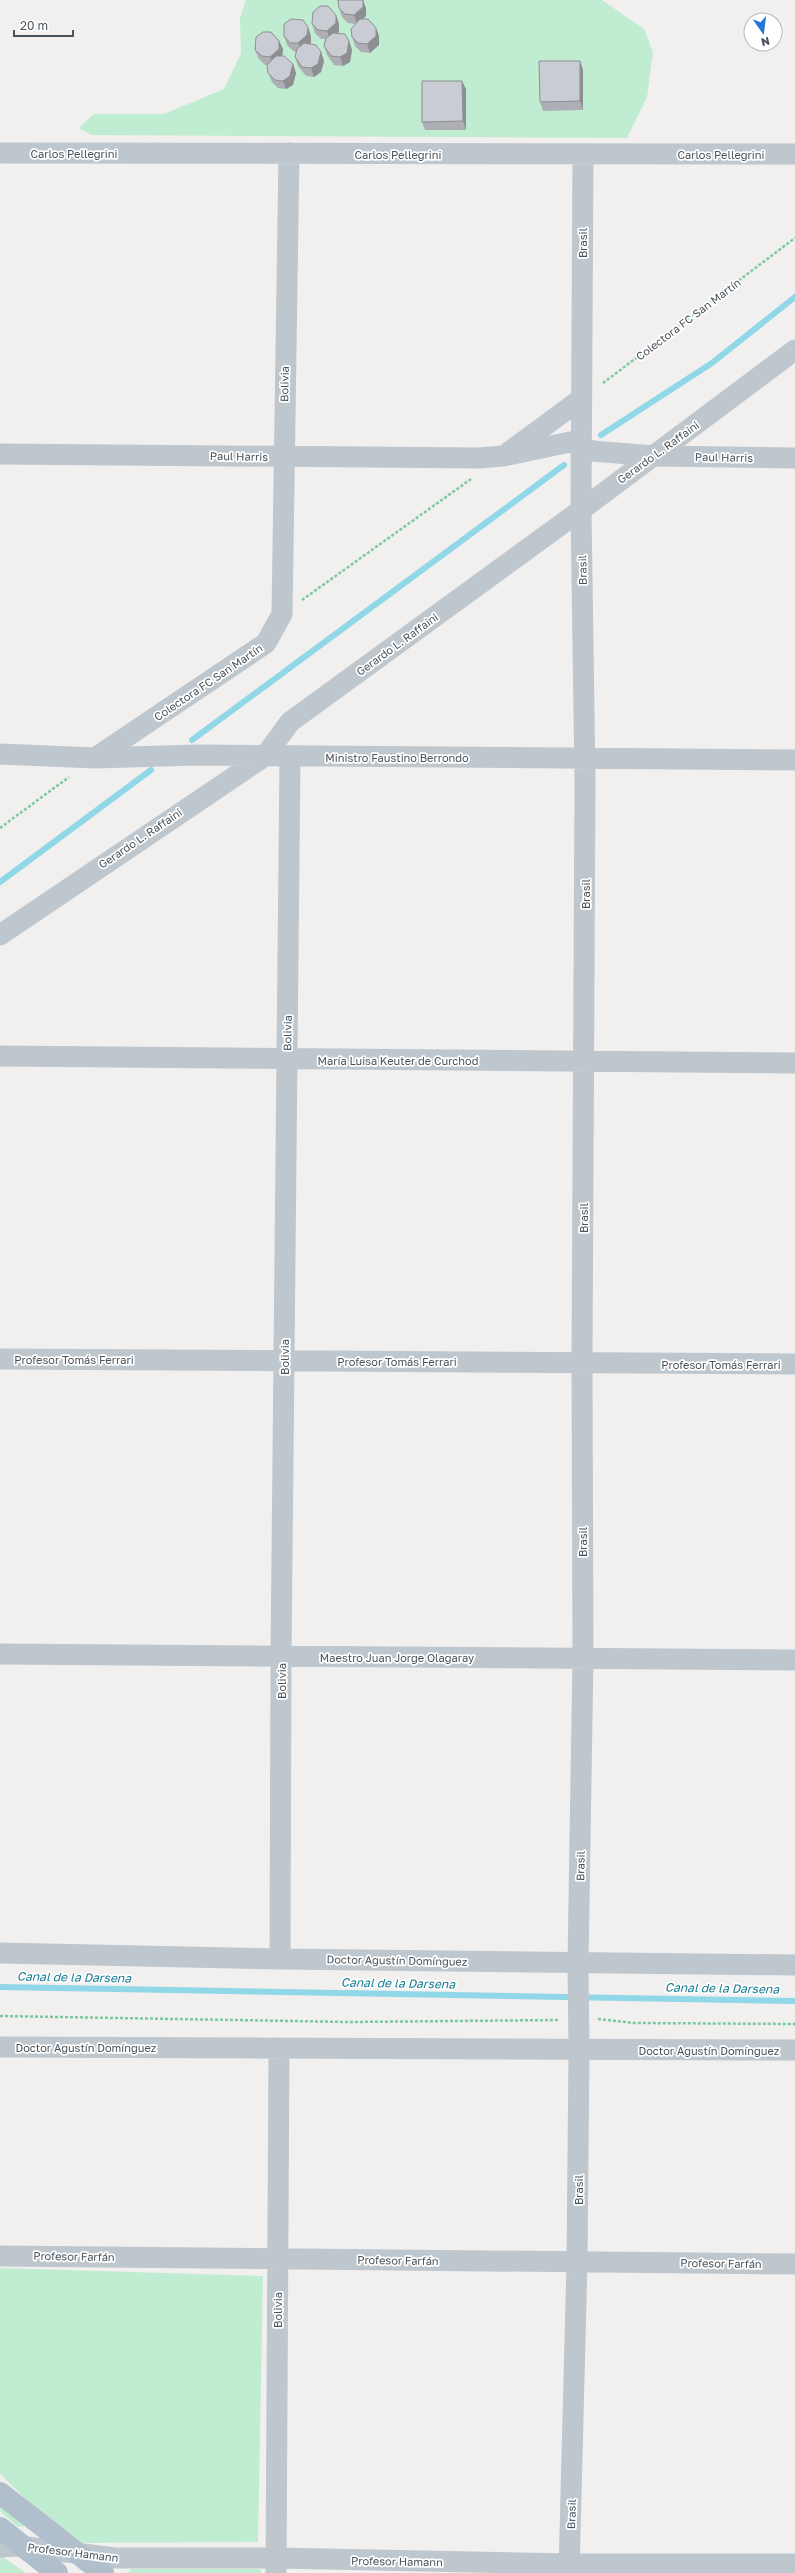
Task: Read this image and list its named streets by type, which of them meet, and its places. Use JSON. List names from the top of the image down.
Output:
{
  "streets": {
    "street": [
      "Carlos Pellegrini",
      "Brasil",
      "Colectora FC San Martín",
      "Bolivia",
      "Gerardo L. Raffaini",
      "Paul Harris",
      "Ministro Faustino Berrondo",
      "María Luisa Keuter de Curchod",
      "Profesor Tomás Ferrari",
      "Maestro Juan Jorge Olagaray",
      "Doctor Agustín Domínguez",
      "Profesor Farfán",
      "Profesor Hamann"
    ]
  },
  "crossings": [
    ["Carlos Pellegrini", "Brasil"],
    ["Carlos Pellegrini", "Bolivia"],
    ["Brasil", "Colectora FC San Martín"],
    ["Brasil", "Gerardo L. Raffaini"],
    ["Brasil", "Paul Harris"],
    ["Brasil", "Ministro Faustino Berrondo"],
    ["Brasil", "María Luisa Keuter de Curchod"],
    ["Brasil", "Profesor Tomás Ferrari"],
    ["Brasil", "Maestro Juan Jorge Olagaray"],
    ["Brasil", "Doctor Agustín Domínguez"],
    ["Brasil", "Profesor Farfán"],
    ["Brasil", "Profesor Hamann"],
    ["Colectora FC San Martín", "Bolivia"],
    ["Colectora FC San Martín", "Ministro Faustino Berrondo"],
    ["Bolivia", "Paul Harris"],
    ["Bolivia", "Ministro Faustino Berrondo"],
    ["Bolivia", "María Luisa Keuter de Curchod"],
    ["Bolivia", "Profesor Tomás Ferrari"],
    ["Bolivia", "Maestro Juan Jorge Olagaray"],
    ["Bolivia", "Doctor Agustín Domínguez"],
    ["Bolivia", "Profesor Farfán"],
    ["Bolivia", "Profesor Hamann"],
    ["Gerardo L. Raffaini", "Paul Harris"],
    ["Gerardo L. Raffaini", "Ministro Faustino Berrondo"]
  ],
  "water": ["Canal de la Darsena"],
  "scale_bar": "20 m",
  "north": "bottom"
}
